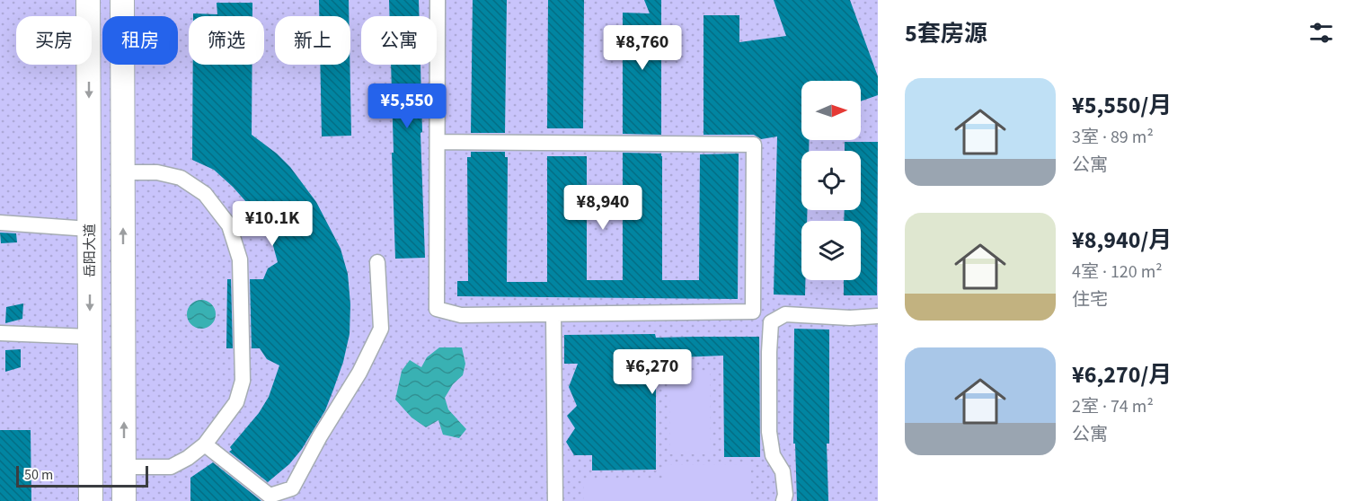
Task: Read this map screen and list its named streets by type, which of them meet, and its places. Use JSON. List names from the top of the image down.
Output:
{
  "streets": {
    "main road": ["岳阳大道"]
  },
  "scale_bar": "50 m",
  "north": "right",
  "page": {
    "heading": "5套房源",
    "chip": [
      "买房",
      "租房",
      "筛选",
      "新上",
      "公寓"
    ],
    "price": [
      "¥8,760",
      "¥5,550",
      "¥8,940",
      "¥10.1K",
      "¥6,270"
    ],
    "list": [
      {
        "name": "¥5,550/月",
        "note": "3室 · 89 m² · 公寓"
      },
      {
        "name": "¥8,940/月",
        "note": "4室 · 120 m² · 住宅"
      },
      {
        "name": "¥6,270/月",
        "note": "2室 · 74 m² · 公寓"
      }
    ],
    "scale": "50 m"
  }
}
